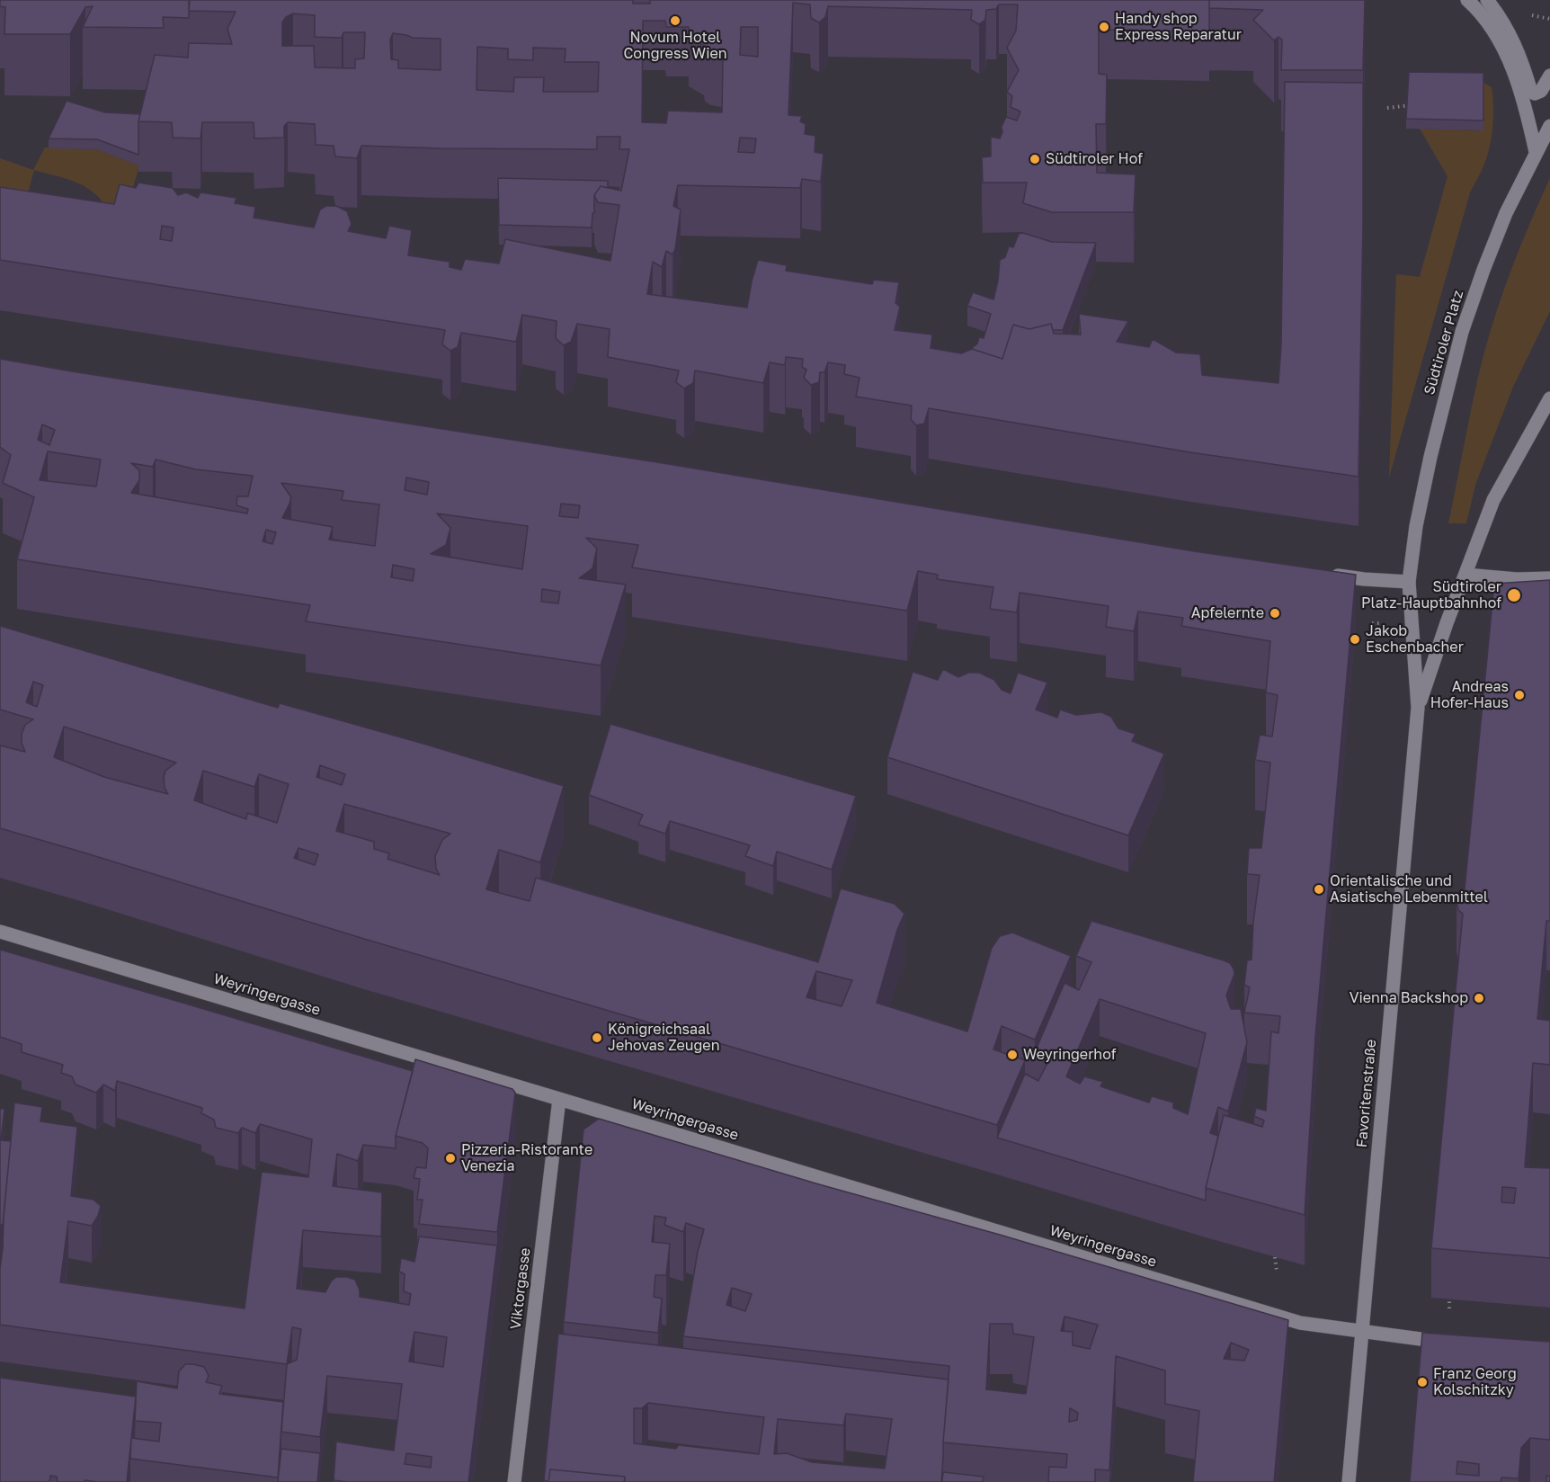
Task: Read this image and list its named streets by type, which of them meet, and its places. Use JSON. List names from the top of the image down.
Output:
{
  "streets": {
    "street": [
      "Südtiroler Platz",
      "Weyringergasse",
      "Favoritenstraße",
      "Viktorgasse"
    ]
  },
  "crossings": [
    ["Südtiroler Platz", "Favoritenstraße"],
    ["Weyringergasse", "Favoritenstraße"],
    ["Weyringergasse", "Viktorgasse"]
  ],
  "places": [
    "Novum Hotel Congress Wien",
    "Handy shop Express Reparatur",
    "Südtiroler Hof",
    "Südtiroler Platz-Hauptbahnhof",
    "Apfelernte",
    "Jakob Eschenbacher",
    "Andreas Hofer-Haus",
    "Orientalische und Asiatische Lebenmittel",
    "Vienna Backshop",
    "Königreichsaal Jehovas Zeugen",
    "Weyringerhof",
    "Pizzeria-Ristorante Venezia",
    "Franz Georg Kolschitzky"
  ]
}
